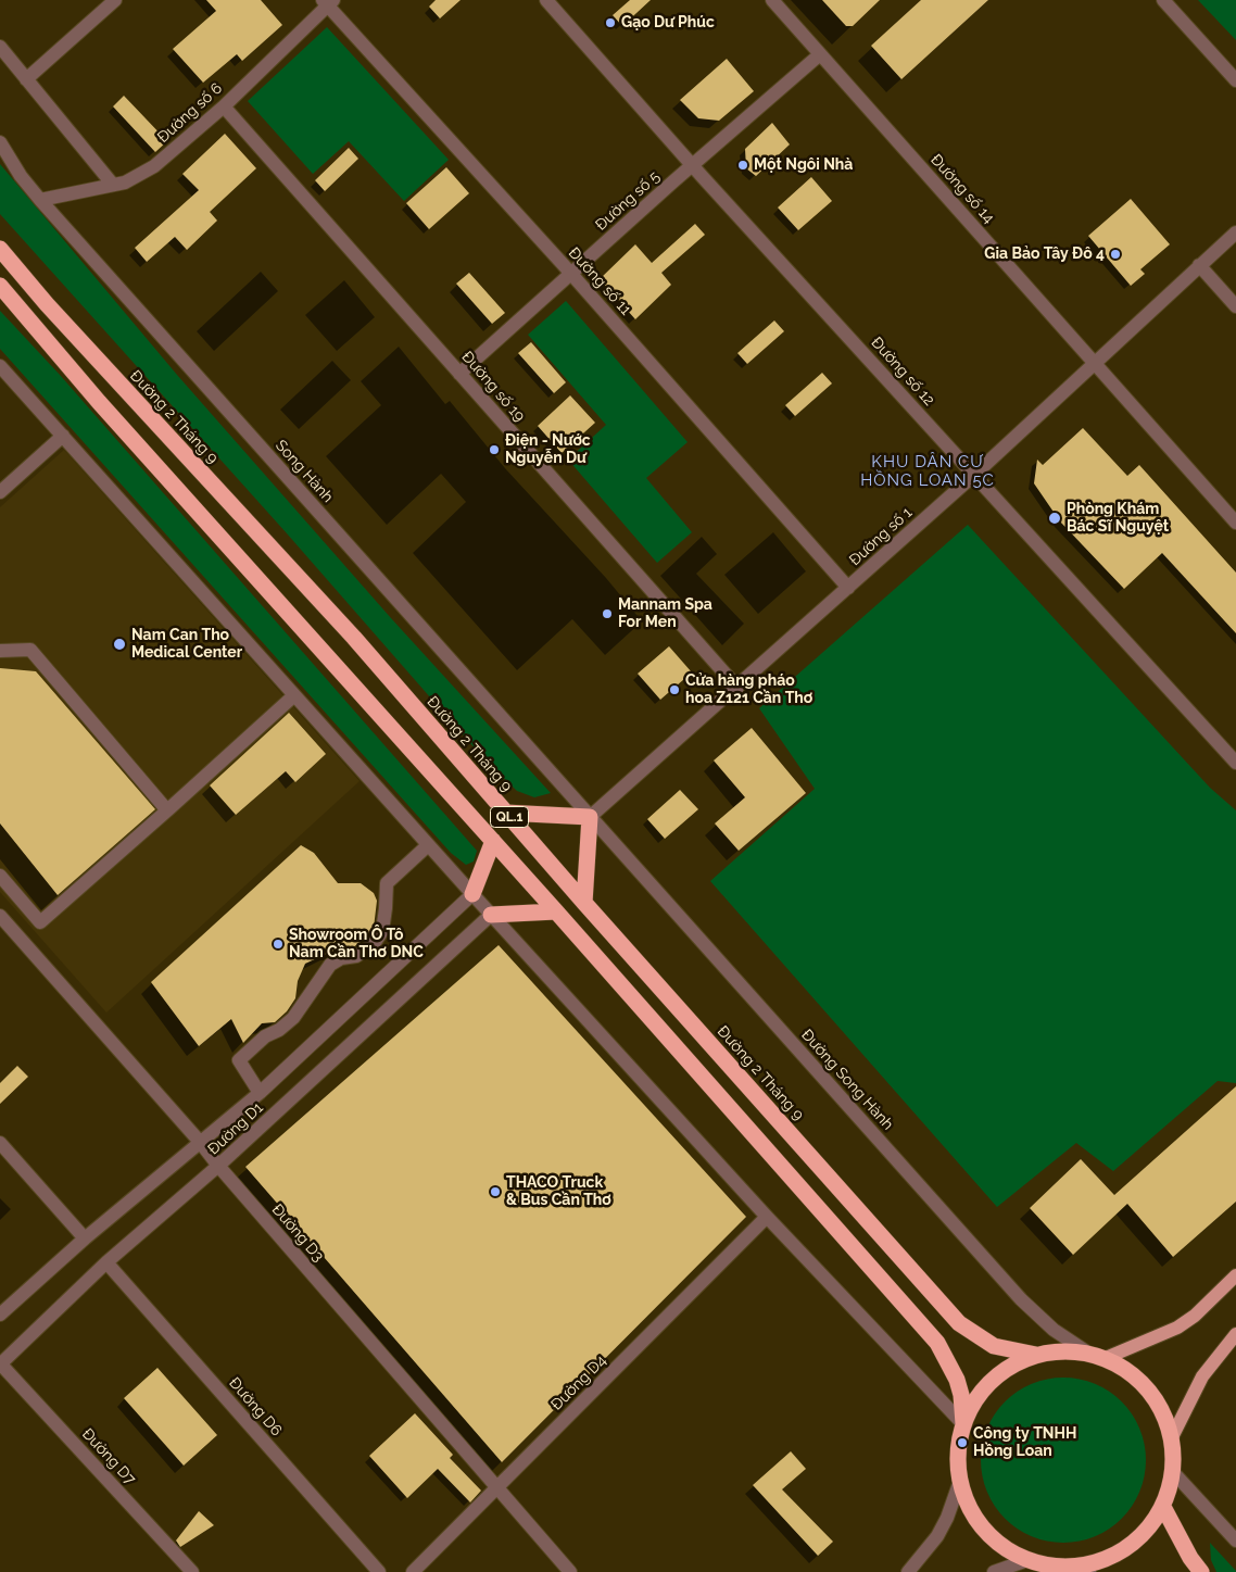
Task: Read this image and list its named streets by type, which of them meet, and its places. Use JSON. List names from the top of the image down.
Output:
{
  "streets": {
    "highway": ["Đường 2 Tháng 9", "QL.1"],
    "street": [
      "Đường số 6",
      "Đường số 14",
      "Đường số 5",
      "Đường số 11",
      "Đường số 12",
      "Đường số 19",
      "Song Hành",
      "Đường số 1",
      "Đường Song Hành",
      "Đường D1",
      "Đường D3",
      "Đường D4",
      "Đường D6",
      "Đường D7"
    ]
  },
  "crossings": [
    ["Đường số 6", "Đường số 11"],
    ["Đường số 6", "Đường số 19"],
    ["Đường số 6", "Song Hành"],
    ["Đường số 14", "Đường số 5"],
    ["Đường số 14", "Đường số 1"],
    ["Đường số 5", "Đường số 11"],
    ["Đường số 5", "Đường số 12"],
    ["Đường số 5", "Đường số 19"],
    ["Đường số 11", "Đường số 1"],
    ["Đường số 12", "Đường số 1"],
    ["Đường số 19", "Đường số 1"],
    ["Song Hành", "Đường số 1"],
    ["Song Hành", "Đường Song Hành"],
    ["Đường số 1", "Đường Song Hành"],
    ["Đường D1", "Đường D3"],
    ["Đường D1", "Đường D6"],
    ["Đường D1", "Đường D7"],
    ["Đường D3", "Đường D4"]
  ],
  "districts": ["KHU DÂN CƯ HỒNG LOAN 5C"],
  "places": [
    "Gạo Dư Phúc",
    "Một Ngôi Nhà",
    "Gia Bảo Tây Đô 4",
    "Điện - Nước Nguyễn Dư",
    "Phòng Khám Bác Sĩ Nguyệt",
    "Mannam Spa For Men",
    "Nam Can Tho Medical Center",
    "Cửa hàng pháo hoa Z121 Cần Thơ",
    "Showroom Ô Tô Nam Cần Thơ DNC",
    "THACO Truck & Bus Cần Thơ",
    "Công ty TNHH Hồng Loan"
  ]
}
